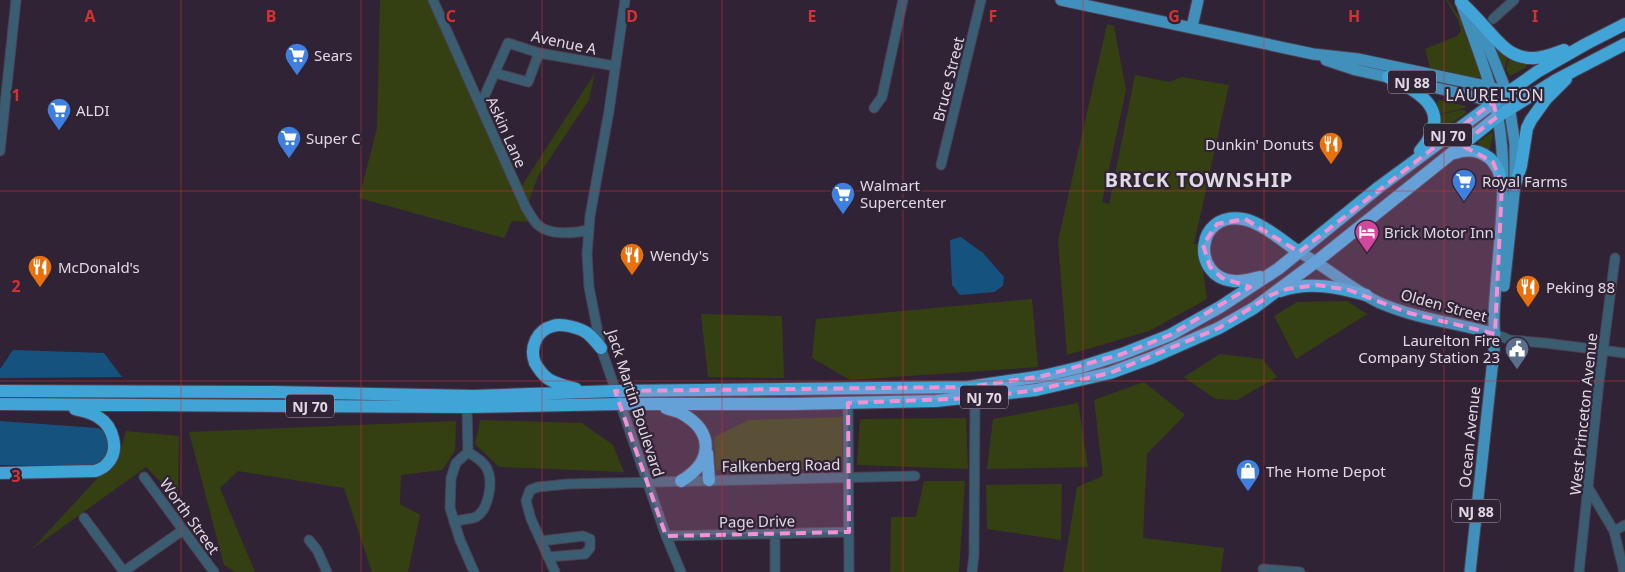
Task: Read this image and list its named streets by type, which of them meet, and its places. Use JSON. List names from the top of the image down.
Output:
{
  "streets": {
    "highway": ["NJ 70"],
    "main road": ["NJ 88", "Olden Street", "Ocean Avenue"],
    "street": [
      "Avenue A",
      "Bruce Street",
      "Askin Lane",
      "Jack Martin Boulevard",
      "West Princeton Avenue",
      "Falkenberg Road",
      "Worth Street",
      "Page Drive"
    ]
  },
  "crossings": [
    ["Avenue A", "Jack Martin Boulevard"],
    ["NJ 88", "NJ 70"],
    ["NJ 88", "Ocean Avenue"],
    ["Askin Lane", "Jack Martin Boulevard"],
    ["NJ 70", "Olden Street"],
    ["NJ 70", "Jack Martin Boulevard"],
    ["NJ 70", "Ocean Avenue"],
    ["Olden Street", "West Princeton Avenue"],
    ["Olden Street", "Ocean Avenue"],
    ["Jack Martin Boulevard", "Falkenberg Road"],
    ["Jack Martin Boulevard", "Page Drive"]
  ],
  "districts": ["LAURELTON", "BRICK TOWNSHIP"],
  "places": {
    "supermarket": [
      "Sears",
      "ALDI",
      "Super C",
      "Royal Farms",
      "Walmart Supercenter"
    ],
    "restaurant": [
      "Dunkin' Donuts",
      "Wendy's",
      "McDonald's",
      "Peking 88"
    ],
    "hotel": ["Brick Motor Inn"],
    "public building": ["Laurelton Fire Company Station 23"],
    "shop": ["The Home Depot"]
  },
  "grid": {
    "columns": [
      "A",
      "B",
      "C",
      "D",
      "E",
      "F",
      "G",
      "H",
      "I"
    ],
    "rows": ["1", "2", "3"]
  }
}
